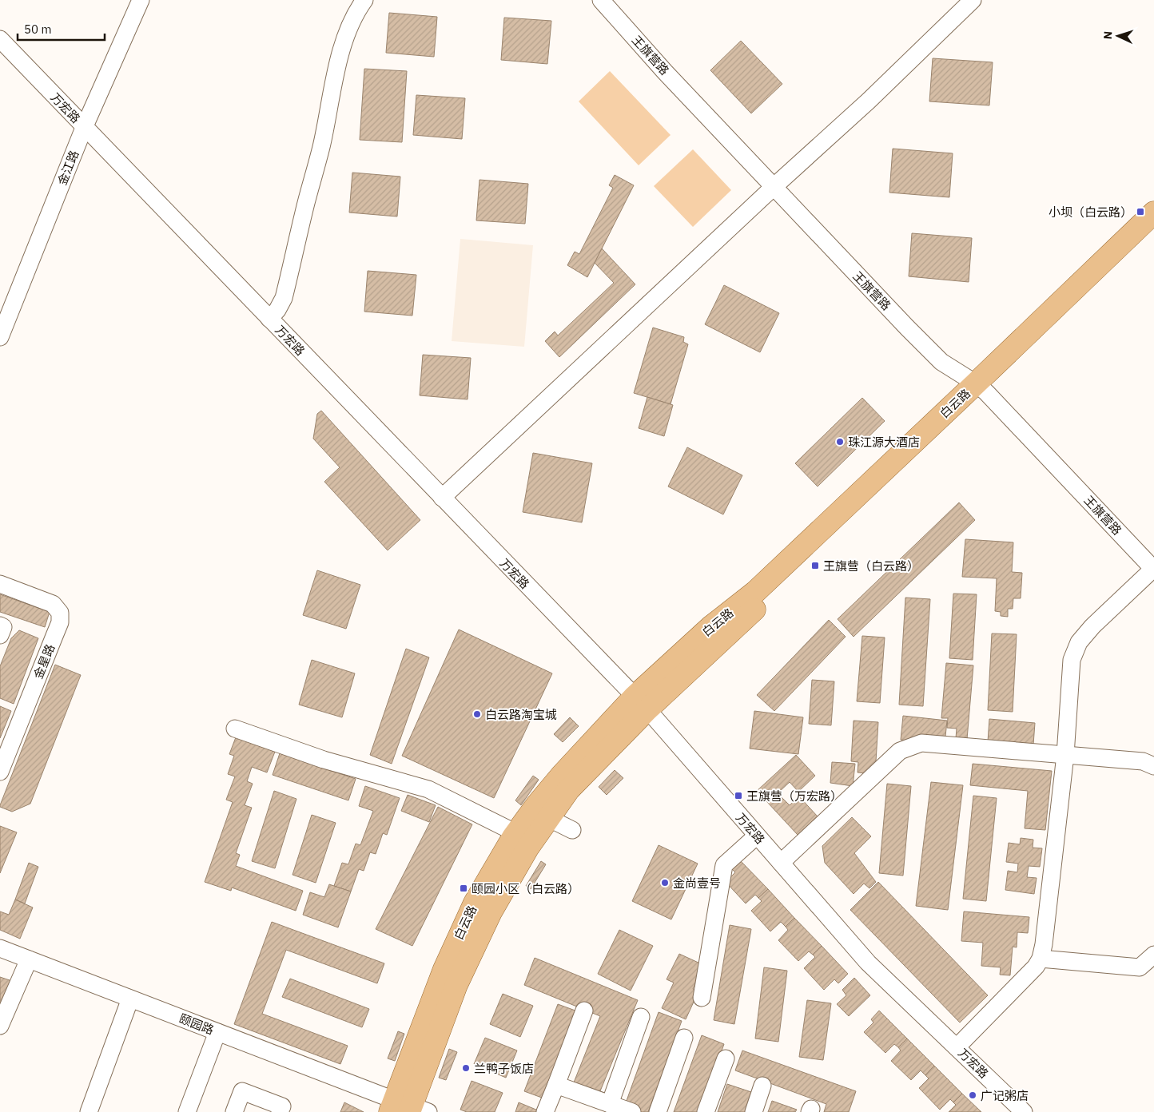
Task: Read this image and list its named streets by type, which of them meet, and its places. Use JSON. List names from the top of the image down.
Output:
{
  "streets": {
    "main road": ["白云路"],
    "street": [
      "王旗营路",
      "万宏路",
      "金江路",
      "金星路",
      "颐园路"
    ]
  },
  "crossings": [
    ["王旗营路", "白云路"],
    ["万宏路", "金江路"],
    ["万宏路", "白云路"],
    ["白云路", "颐园路"]
  ],
  "places": {
    "transit": [
      "小坝（白云路）",
      "王旗营（白云路）",
      "王旗营（万宏路）",
      "颐园小区（白云路）"
    ],
    "other": [
      "珠江源大酒店",
      "白云路淘宝城",
      "金尚壹号",
      "兰鸭子饭店",
      "广记粥店"
    ]
  },
  "scale_bar": "50 m",
  "north": "left"
}
